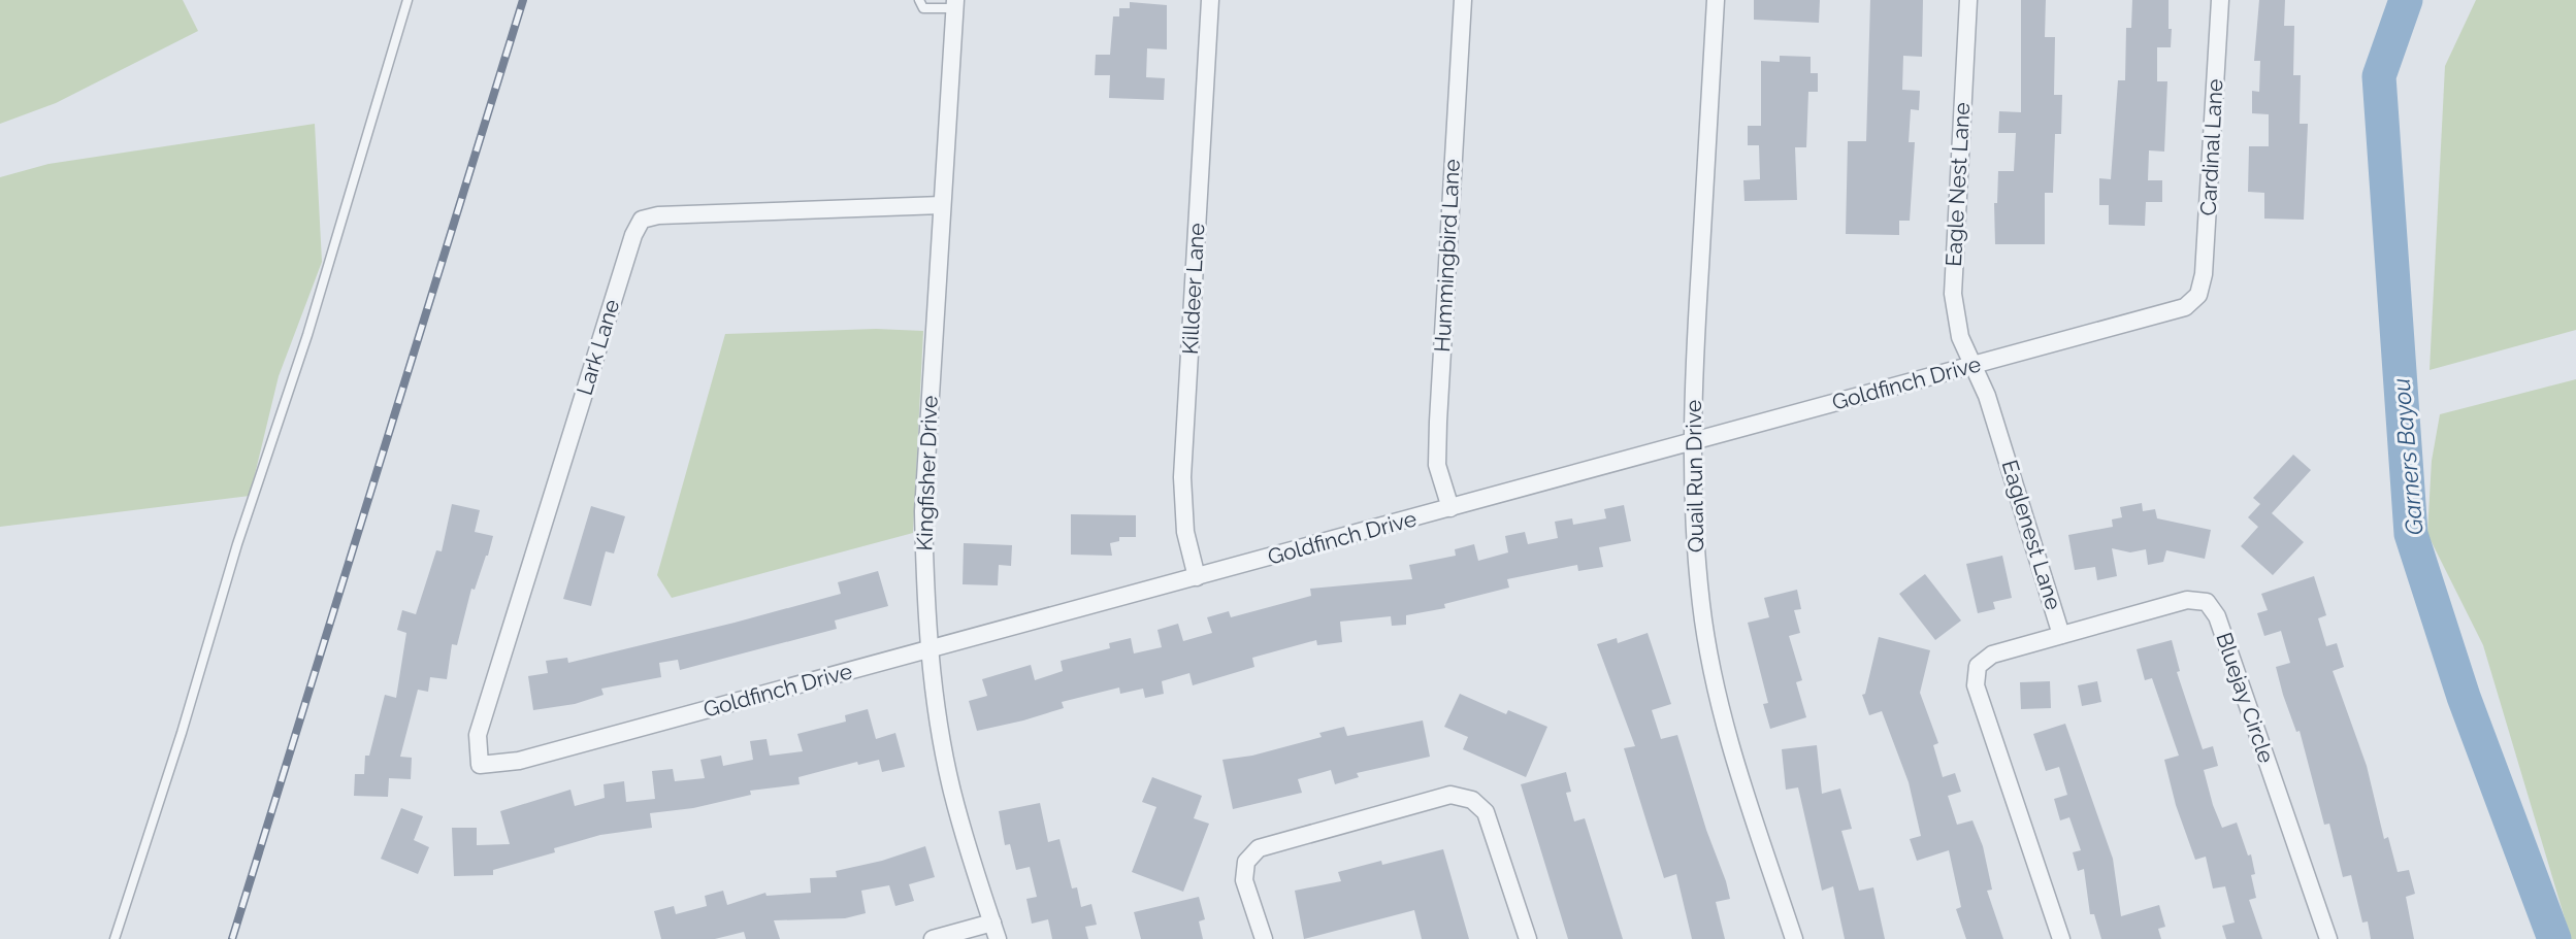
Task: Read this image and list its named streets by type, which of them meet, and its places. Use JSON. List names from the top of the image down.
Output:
{
  "streets": {
    "street": [
      "Cardinal Lane",
      "Eagle Nest Lane",
      "Hummingbird Lane",
      "Killdeer Lane",
      "Lark Lane",
      "Goldfinch Drive",
      "Kingfisher Drive",
      "Quail Run Drive",
      "Eaglenest Lane",
      "Bluejay Circle"
    ]
  },
  "crossings": [
    ["Cardinal Lane", "Goldfinch Drive"],
    ["Eagle Nest Lane", "Goldfinch Drive"],
    ["Eagle Nest Lane", "Eaglenest Lane"],
    ["Hummingbird Lane", "Goldfinch Drive"],
    ["Killdeer Lane", "Goldfinch Drive"],
    ["Lark Lane", "Goldfinch Drive"],
    ["Lark Lane", "Kingfisher Drive"],
    ["Goldfinch Drive", "Kingfisher Drive"],
    ["Goldfinch Drive", "Quail Run Drive"],
    ["Goldfinch Drive", "Eaglenest Lane"],
    ["Eaglenest Lane", "Bluejay Circle"]
  ],
  "water": ["Garners Bayou"]
}
